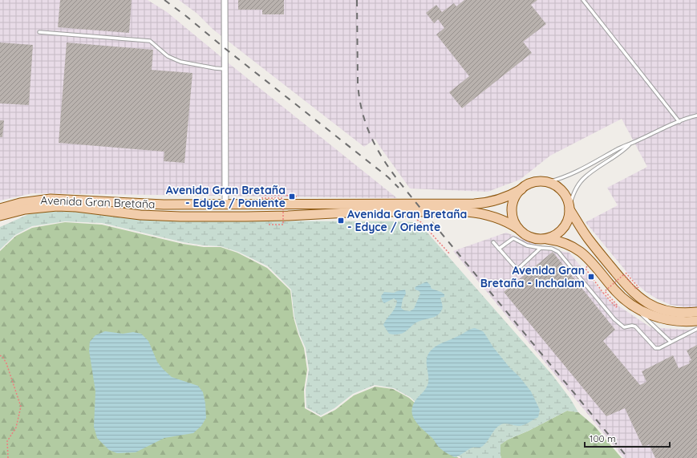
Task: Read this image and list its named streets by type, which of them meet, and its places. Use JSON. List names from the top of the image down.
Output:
{
  "streets": {
    "main road": ["Avenida Gran Bretaña"]
  },
  "places": {
    "transit": ["Avenida Gran Bretaña - Edyce / Poniente", "Avenida Gran Bretaña - Edyce / Oriente", "Avenida Gran Bretaña - Inchalam"]
  },
  "scale_bar": "100 m"
}
